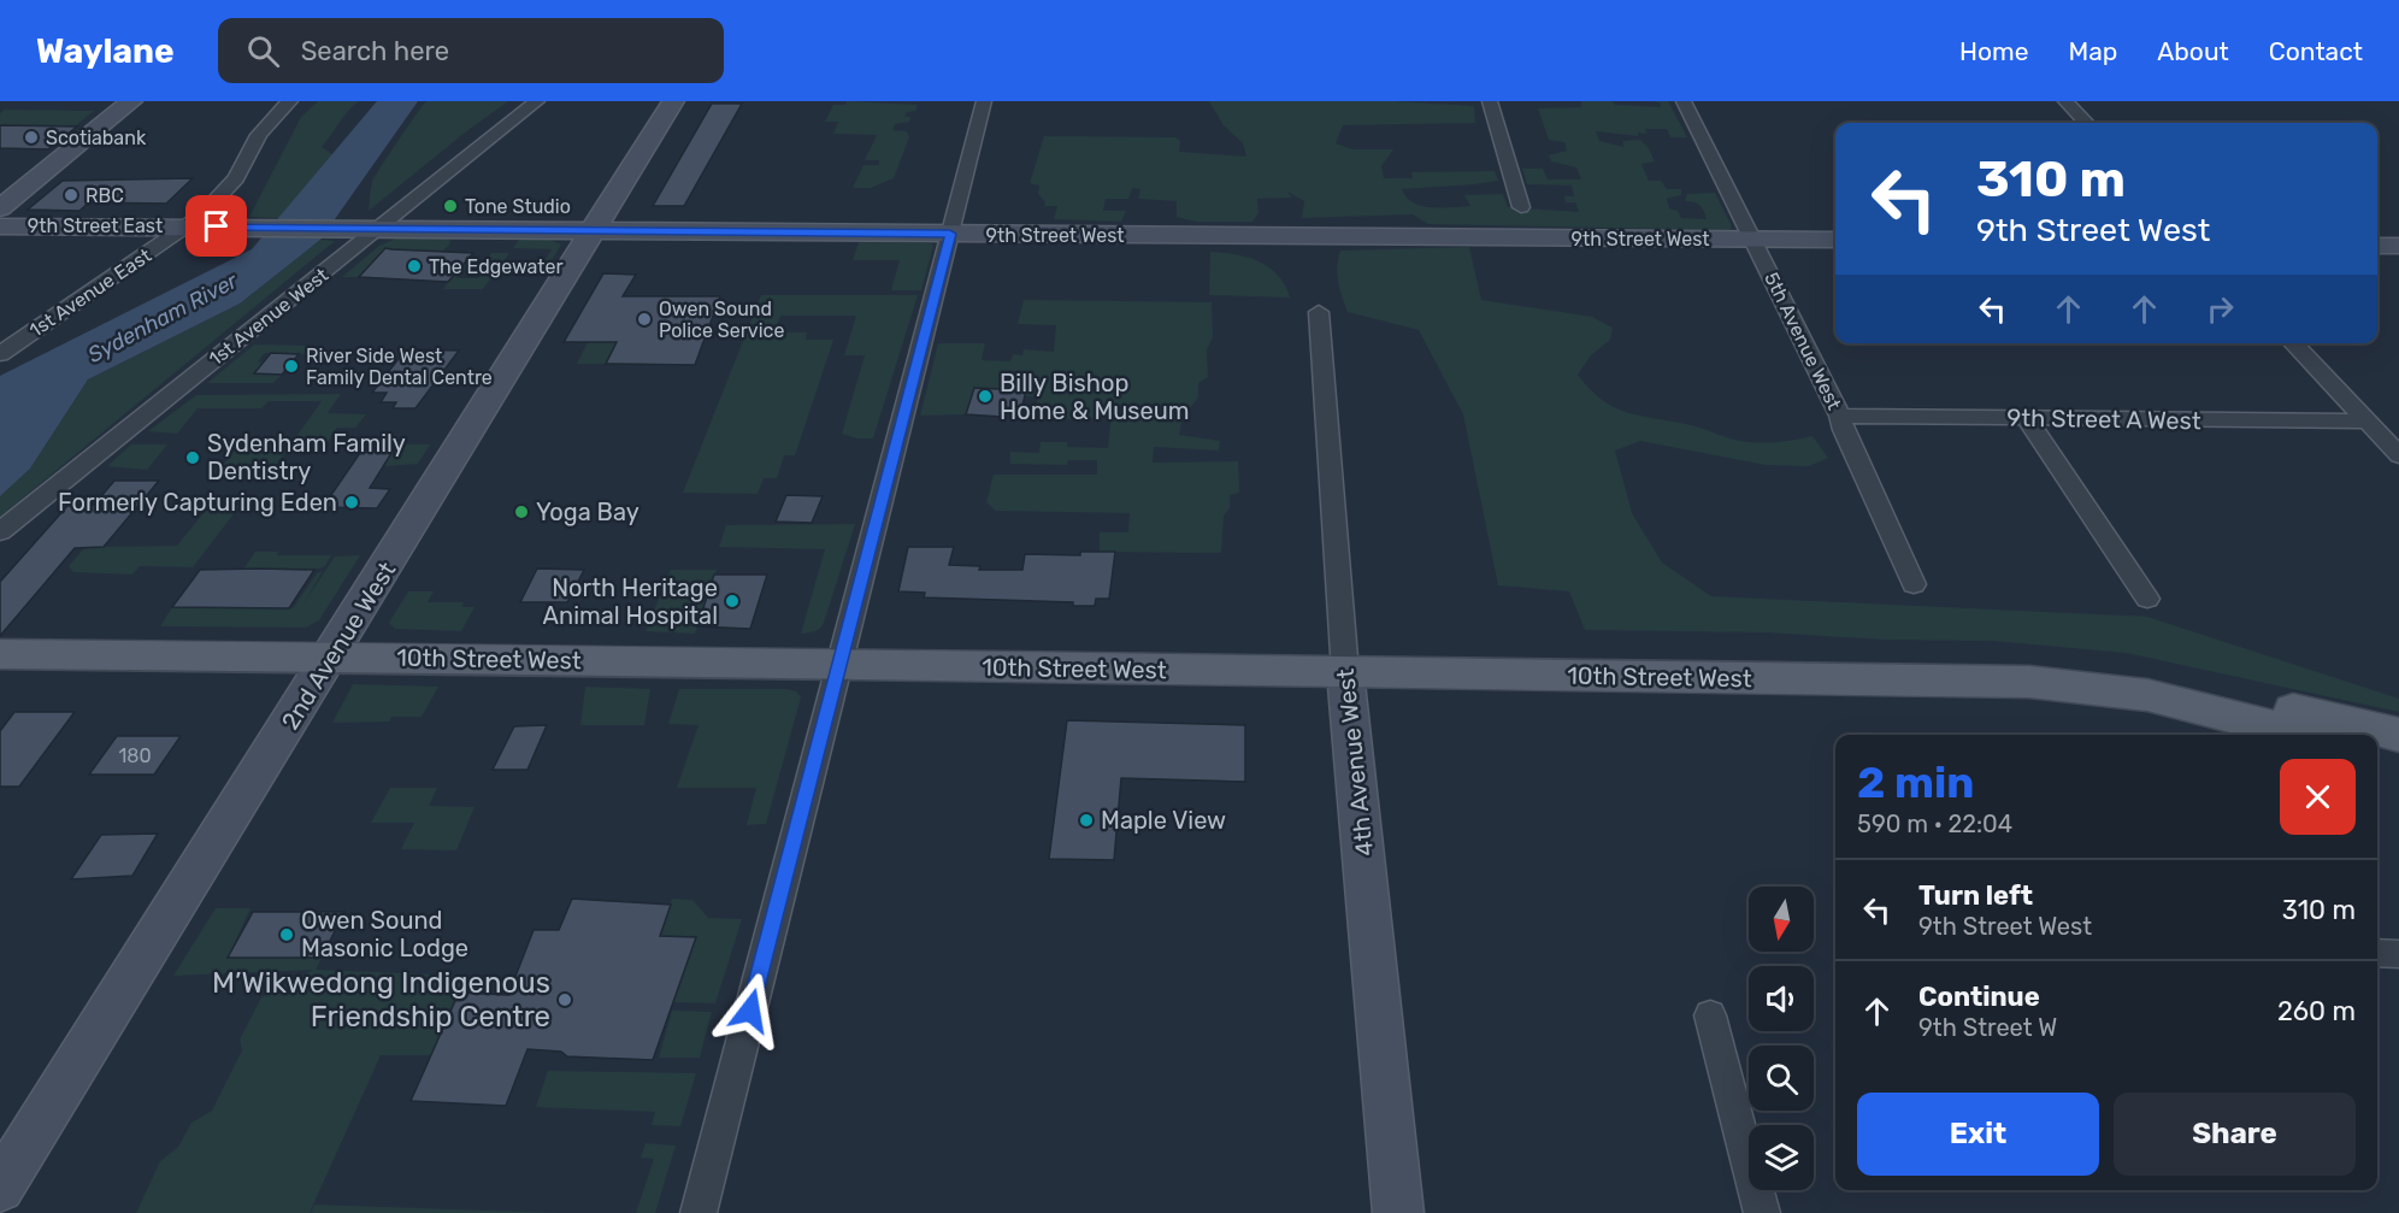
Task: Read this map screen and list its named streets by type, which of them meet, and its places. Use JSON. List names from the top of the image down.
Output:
{
  "streets": {
    "main road": ["10th Street West"],
    "street": [
      "9th Street East",
      "9th Street West",
      "1st Avenue East",
      "1st Avenue West",
      "5th Avenue West",
      "9th Street A West",
      "2nd Avenue West",
      "4th Avenue West"
    ]
  },
  "crossings": [
    ["9th Street East", "9th Street West"],
    ["9th Street East", "1st Avenue East"],
    ["9th Street West", "1st Avenue West"],
    ["9th Street West", "5th Avenue West"],
    ["9th Street West", "2nd Avenue West"],
    ["5th Avenue West", "9th Street A West"],
    ["2nd Avenue West", "10th Street West"],
    ["10th Street West", "4th Avenue West"]
  ],
  "water": ["Sydenham River"],
  "places": [
    "Scotiabank",
    "RBC",
    "Tone Studio",
    "The Edgewater",
    "Owen Sound Police Service",
    "River Side West Family Dental Centre",
    "Billy Bishop Home & Museum",
    "Sydenham Family Dentistry",
    "Formerly Capturing Eden",
    "Yoga Bay",
    "North Heritage Animal Hospital",
    "Maple View",
    "Owen Sound Masonic Lodge",
    "M’Wikwedong Indigenous Friendship Centre"
  ],
  "house_numbers": ["180"],
  "north": "bottom",
  "page": {
    "header": "Waylane",
    "search": "Search here",
    "nav": [
      "Home",
      "Map",
      "About",
      "Contact"
    ],
    "turn": ["310 m", "9th Street West"],
    "heading": ["2 min", "590 m · 22:04"],
    "list": [
      {
        "name": "Turn left",
        "note": "9th Street West",
        "value": "310 m"
      },
      {
        "name": "Continue",
        "note": "9th Street W",
        "value": "260 m"
      }
    ],
    "buttons": ["Exit", "Share"]
  }
}
